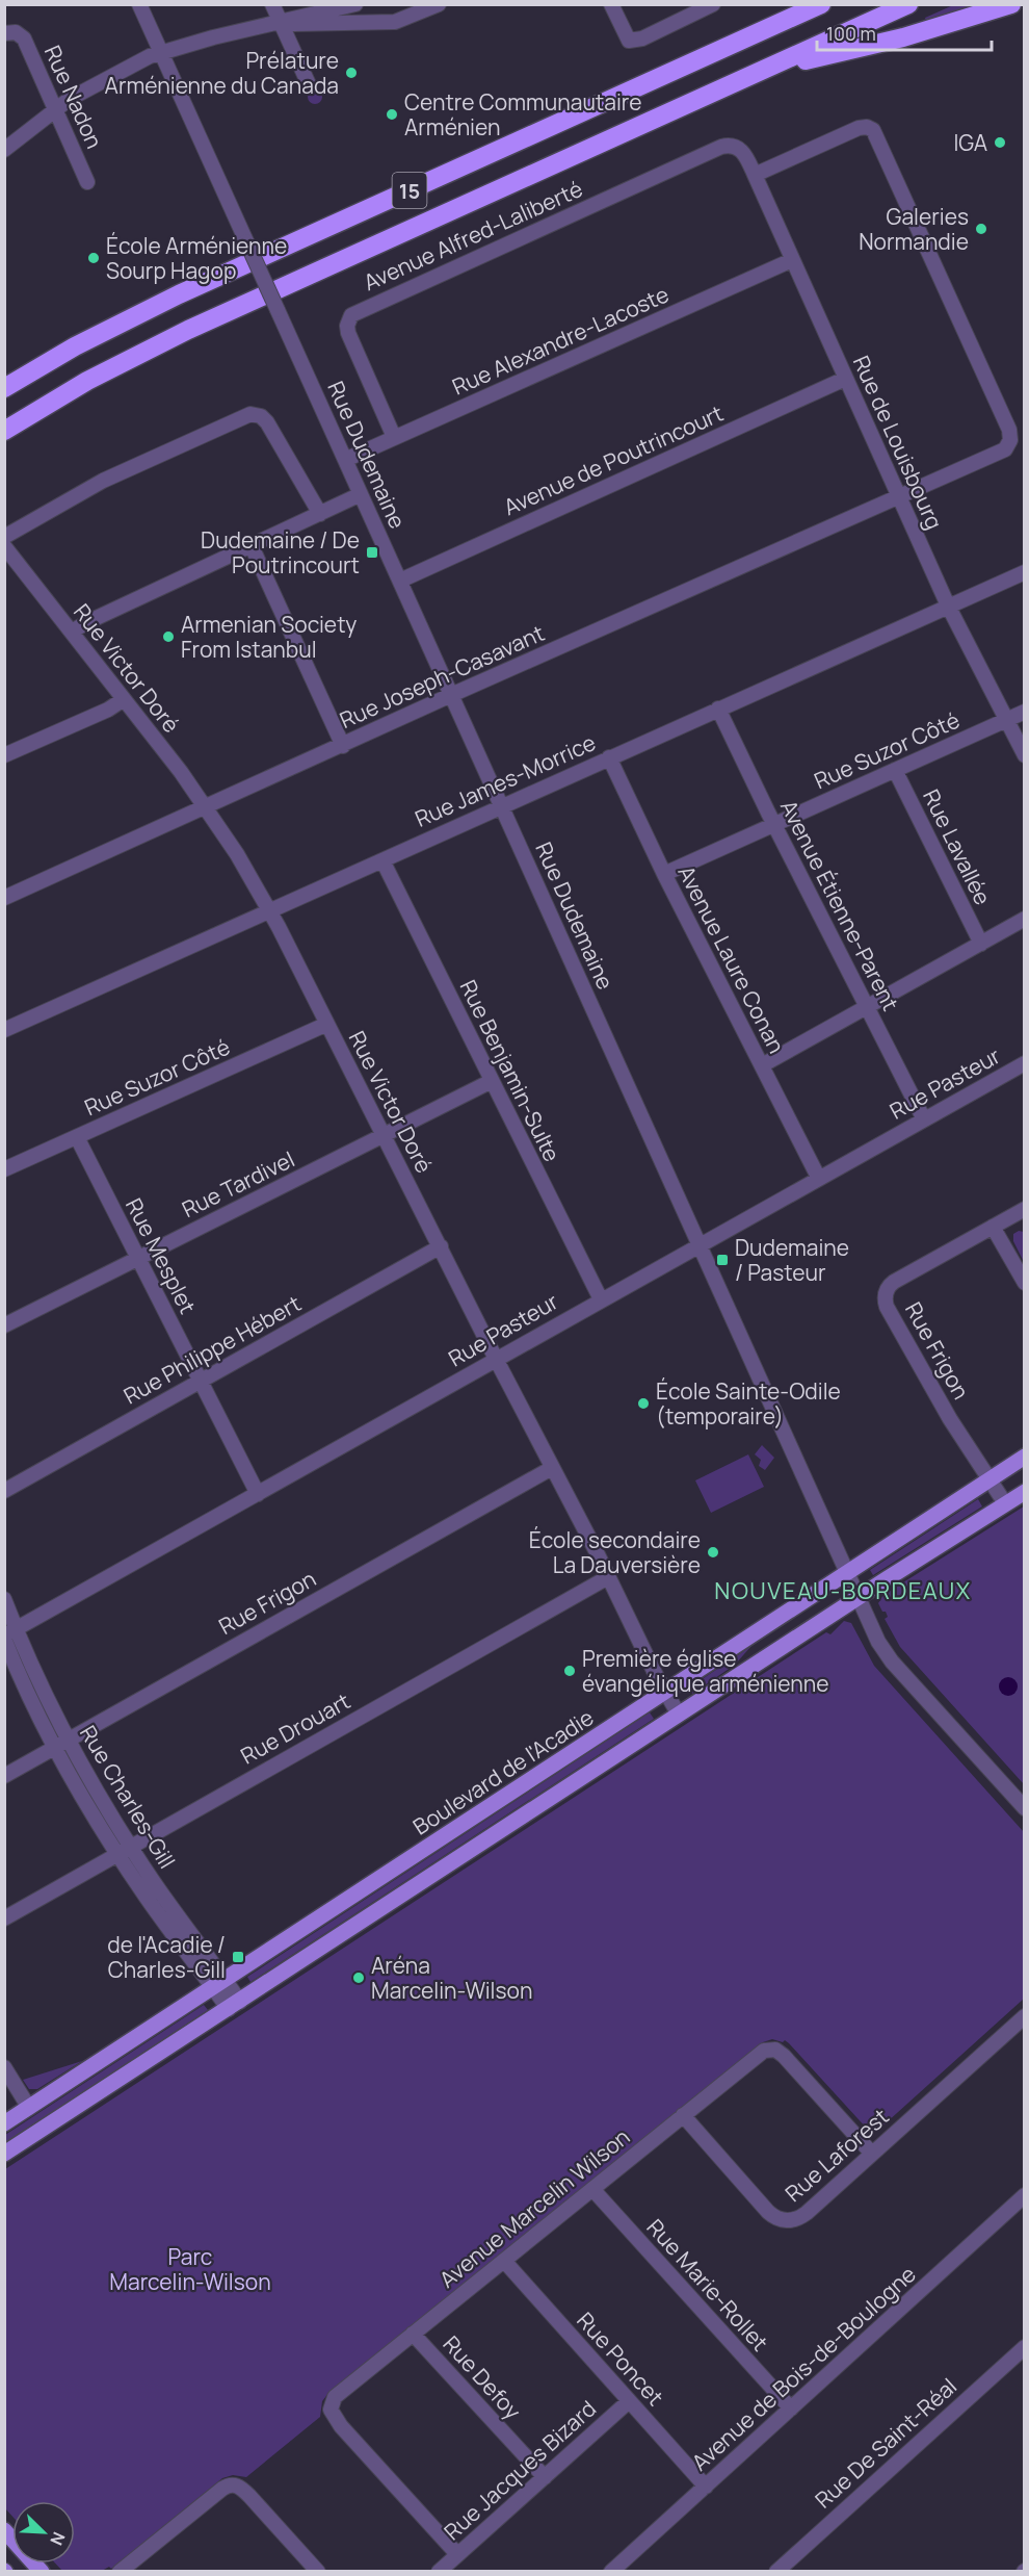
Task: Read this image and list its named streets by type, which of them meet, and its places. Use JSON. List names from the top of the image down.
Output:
{
  "streets": {
    "highway": ["15"],
    "main road": ["Boulevard de l'Acadie"],
    "street": [
      "Rue Nadon",
      "Avenue Alfred-Laliberté",
      "Rue Alexandre-Lacoste",
      "Rue de Louisbourg",
      "Rue Dudemaine",
      "Avenue de Poutrincourt",
      "Rue Victor Doré",
      "Rue Joseph-Casavant",
      "Rue Suzor Côté",
      "Rue James-Morrice",
      "Rue Lavallée",
      "Avenue Étienne-Parent",
      "Avenue Laure Conan",
      "Rue Benjamin-Sulte",
      "Rue Pasteur",
      "Rue Tardivel",
      "Rue Mesplet",
      "Rue Philippe Hébert",
      "Rue Frigon",
      "Rue Drouart",
      "Rue Charles-Gill",
      "Rue Laforest",
      "Avenue Marcelin Wilson",
      "Rue Marie-Rollet",
      "Rue Poncet",
      "Avenue de Bois-de-Boulogne",
      "Rue Defoy",
      "Rue De Saint-Réal",
      "Rue Jacques Bizard"
    ]
  },
  "crossings": [
    ["Avenue Alfred-Laliberté", "Rue Alexandre-Lacoste"],
    ["Avenue Alfred-Laliberté", "Rue de Louisbourg"],
    ["Rue Alexandre-Lacoste", "Rue de Louisbourg"],
    ["Rue Alexandre-Lacoste", "Rue Dudemaine"],
    ["Rue de Louisbourg", "Avenue de Poutrincourt"],
    ["Rue de Louisbourg", "Rue Joseph-Casavant"],
    ["Rue de Louisbourg", "Rue Suzor Côté"],
    ["Rue de Louisbourg", "Rue James-Morrice"],
    ["Rue Dudemaine", "Avenue de Poutrincourt"],
    ["Rue Dudemaine", "Rue Joseph-Casavant"],
    ["Rue Dudemaine", "Rue James-Morrice"],
    ["Rue Dudemaine", "Rue Pasteur"],
    ["Rue Dudemaine", "Boulevard de l'Acadie"],
    ["Rue Victor Doré", "Rue Joseph-Casavant"],
    ["Rue Victor Doré", "Rue Suzor Côté"],
    ["Rue Victor Doré", "Rue James-Morrice"],
    ["Rue Victor Doré", "Rue Pasteur"],
    ["Rue Victor Doré", "Rue Tardivel"],
    ["Rue Victor Doré", "Rue Philippe Hébert"],
    ["Rue Victor Doré", "Rue Frigon"],
    ["Rue Victor Doré", "Rue Drouart"],
    ["Rue Victor Doré", "Boulevard de l'Acadie"],
    ["Rue Suzor Côté", "Rue Lavallée"],
    ["Rue Suzor Côté", "Avenue Étienne-Parent"],
    ["Rue Suzor Côté", "Avenue Laure Conan"],
    ["Rue Suzor Côté", "Rue Mesplet"],
    ["Rue James-Morrice", "Avenue Étienne-Parent"],
    ["Rue James-Morrice", "Avenue Laure Conan"],
    ["Rue James-Morrice", "Rue Benjamin-Sulte"],
    ["Avenue Étienne-Parent", "Rue Pasteur"],
    ["Avenue Laure Conan", "Rue Pasteur"],
    ["Rue Benjamin-Sulte", "Rue Pasteur"],
    ["Rue Benjamin-Sulte", "Rue Tardivel"],
    ["Rue Pasteur", "Rue Mesplet"],
    ["Rue Pasteur", "Rue Charles-Gill"],
    ["Rue Tardivel", "Rue Mesplet"],
    ["Rue Mesplet", "Rue Philippe Hébert"],
    ["Rue Frigon", "Boulevard de l'Acadie"],
    ["Rue Frigon", "Rue Charles-Gill"],
    ["Rue Drouart", "Rue Charles-Gill"],
    ["Boulevard de l'Acadie", "Rue Charles-Gill"],
    ["Rue Laforest", "Avenue Marcelin Wilson"],
    ["Avenue Marcelin Wilson", "Rue Marie-Rollet"],
    ["Avenue Marcelin Wilson", "Rue Poncet"],
    ["Avenue Marcelin Wilson", "Rue Defoy"],
    ["Avenue Marcelin Wilson", "Rue Jacques Bizard"],
    ["Rue Marie-Rollet", "Avenue de Bois-de-Boulogne"],
    ["Rue Poncet", "Avenue de Bois-de-Boulogne"],
    ["Rue Poncet", "Rue Jacques Bizard"],
    ["Rue Defoy", "Rue Jacques Bizard"]
  ],
  "districts": ["NOUVEAU-BORDEAUX"],
  "parks": ["Parc Marcelin-Wilson"],
  "places": {
    "other": [
      "Prélature Arménienne du Canada",
      "Centre Communautaire Arménien",
      "IGA",
      "Galeries Normandie",
      "École Arménienne Sourp Hagop",
      "Armenian Society From Istanbul",
      "École Sainte-Odile (temporaire)",
      "École secondaire La Dauversière",
      "Première église évangélique arménienne",
      "Aréna Marcelin-Wilson"
    ],
    "transit": ["Dudemaine / De Poutrincourt", "Dudemaine / Pasteur", "de l'Acadie / Charles-Gill"]
  },
  "scale_bar": "100 m",
  "north": "bottom right"
}
